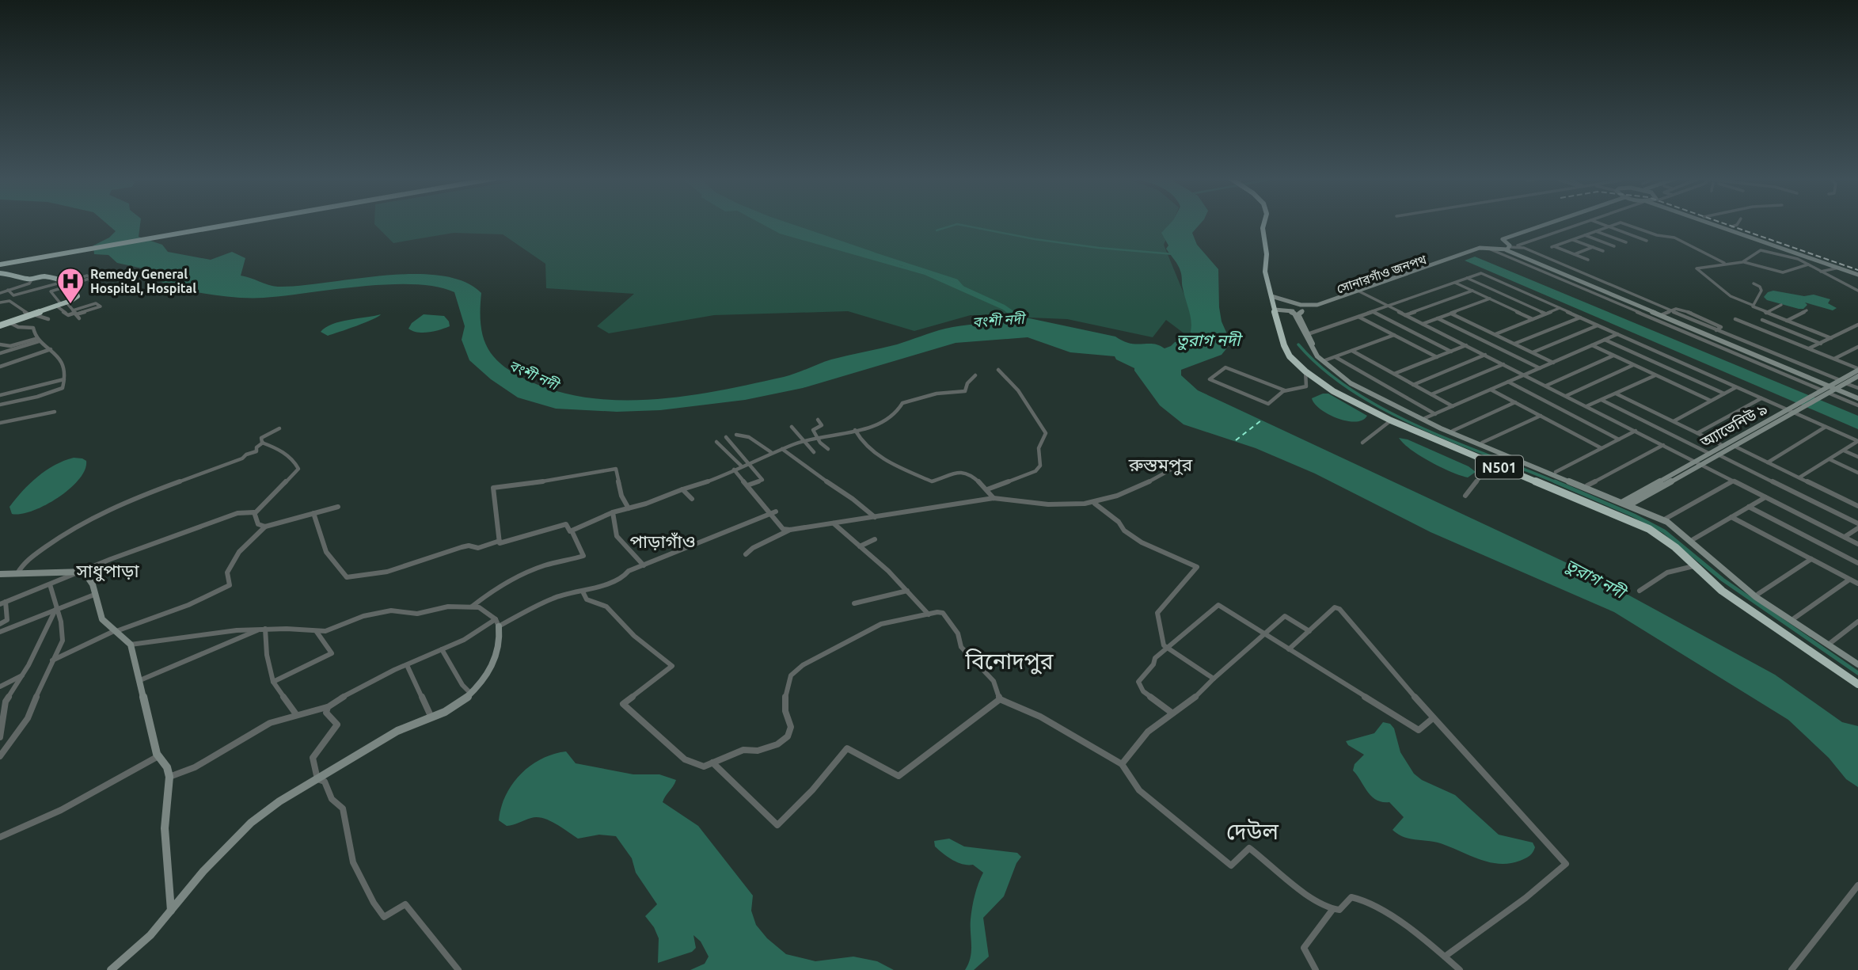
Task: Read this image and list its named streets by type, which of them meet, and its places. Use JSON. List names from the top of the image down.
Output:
{
  "streets": {
    "highway": ["N501"],
    "street": ["সোনারগাঁও জনপথ", "অ্যাভেনিউ ৯"]
  },
  "districts": [
    "রুস্তমপুর",
    "পাড়াগাঁও",
    "সাধুপাড়া",
    "বিনোদপুর",
    "দেউল"
  ],
  "water": ["বংশী নদী", "তুরাগ নদী"],
  "places": {
    "hospital": ["Remedy General Hospital, Hospital"]
  }
}
